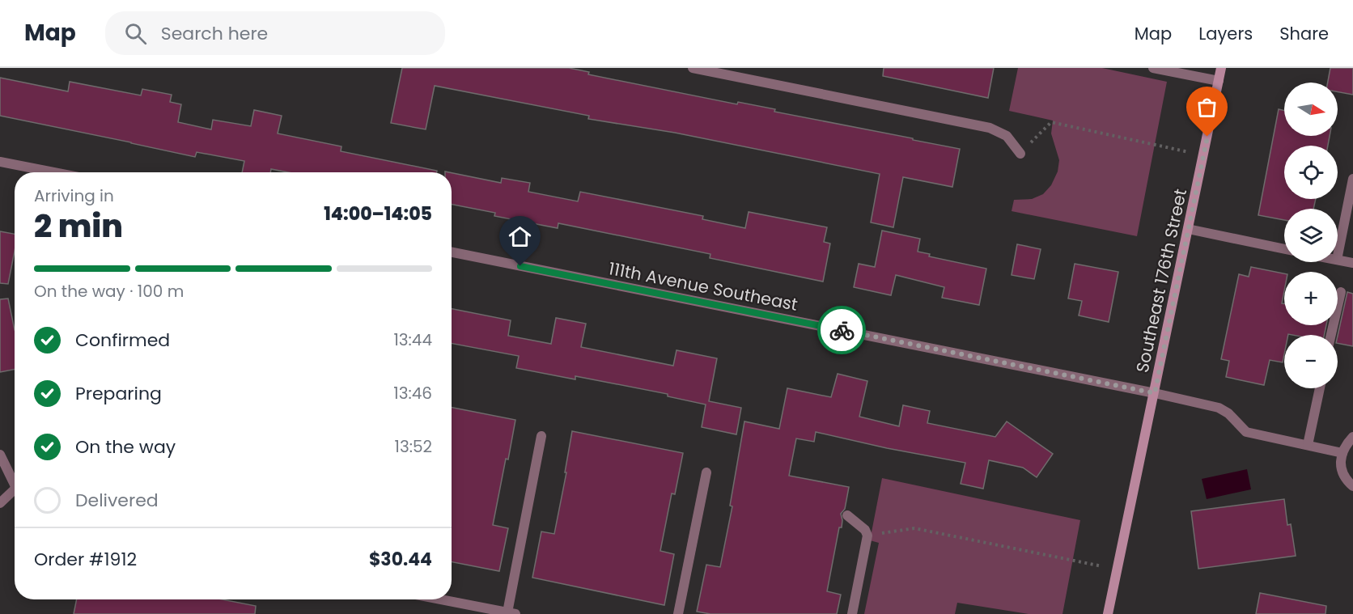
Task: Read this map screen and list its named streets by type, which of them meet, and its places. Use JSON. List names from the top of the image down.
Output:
{
  "streets": {
    "main road": ["Southeast 176th Street"],
    "street": ["111th Avenue Southeast"]
  },
  "crossings": [
    ["Southeast 176th Street", "111th Avenue Southeast"]
  ],
  "north": "right",
  "page": {
    "header": "Map",
    "search": "Search here",
    "nav": ["Map", "Layers", "Share"],
    "map_buttons": ["+", "−"],
    "heading": ["2 min", "Arriving in", "14:00–14:05"],
    "panel": ["Order #1912", "$30.44"],
    "bar": "On the way · 100 m",
    "list": [
      ["Confirmed", "13:44"],
      ["Preparing", "13:46"],
      ["On the way", "13:52"],
      "Delivered"
    ]
  }
}
